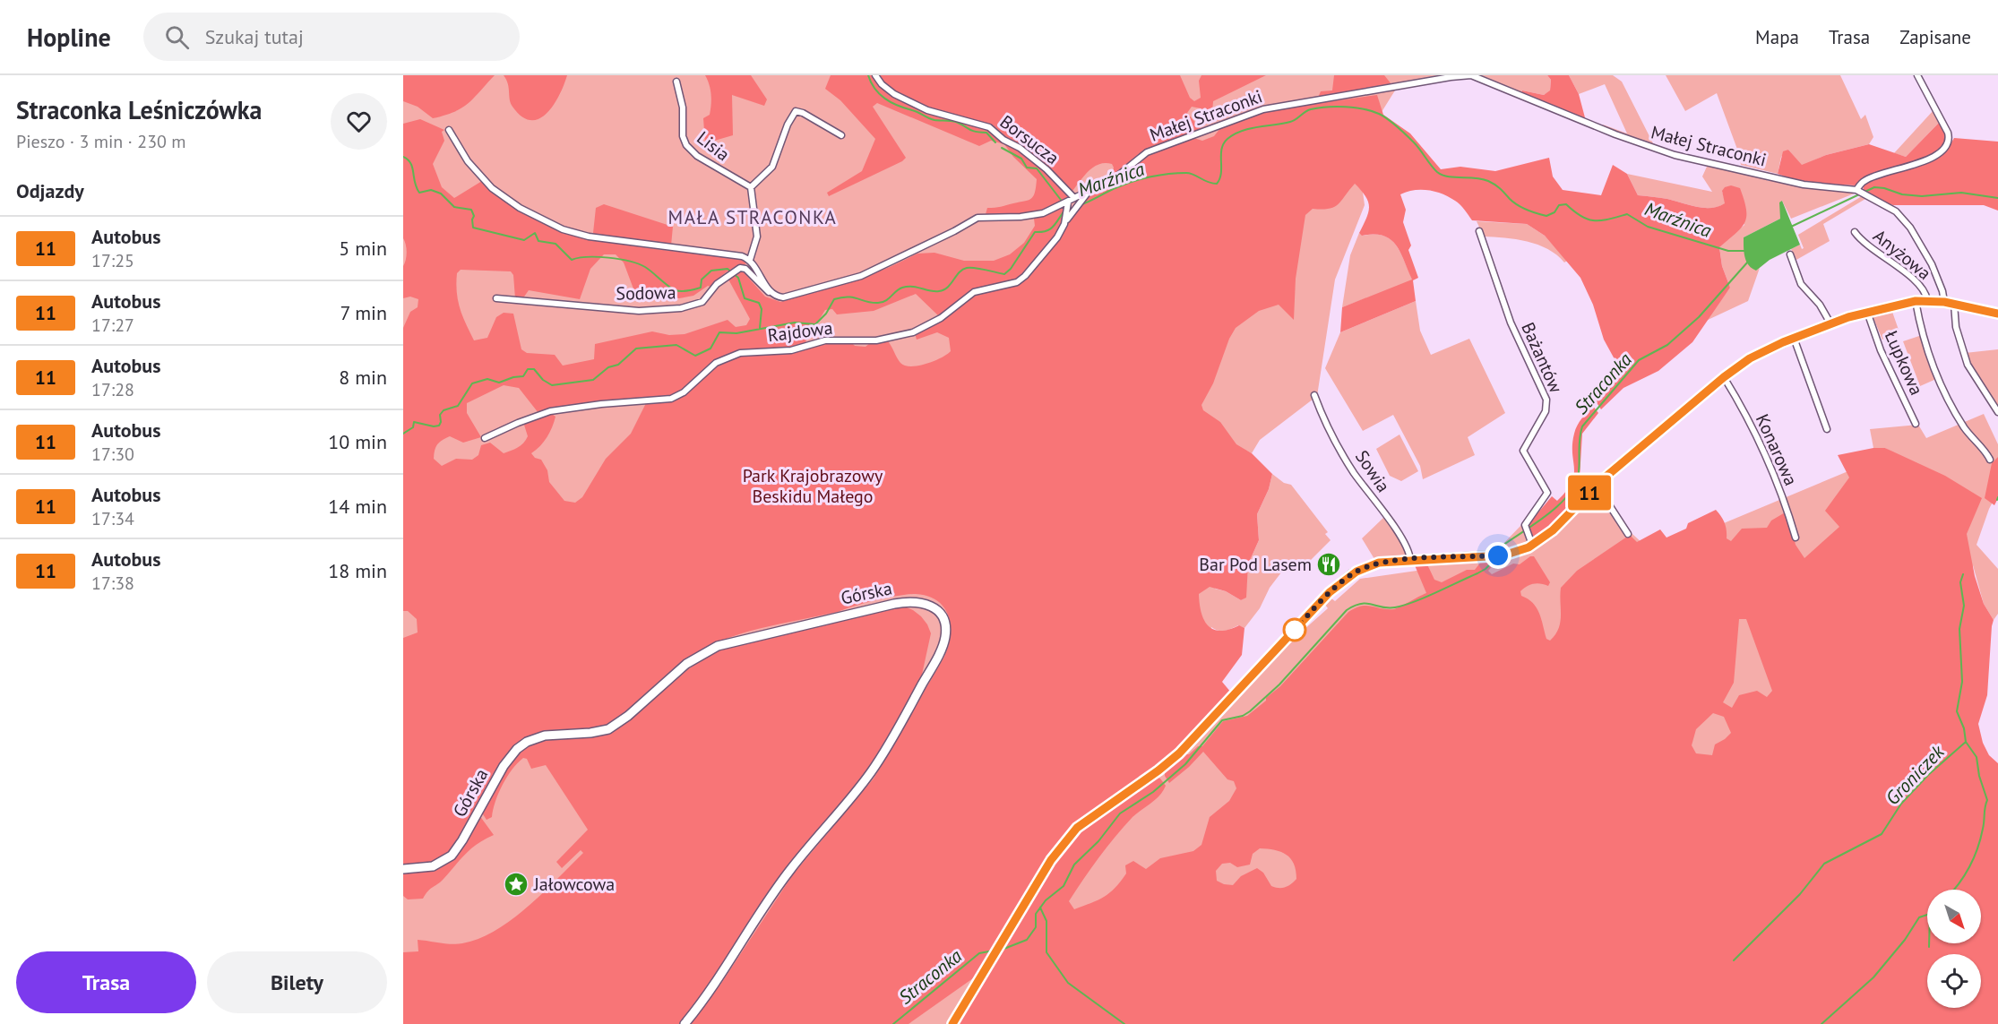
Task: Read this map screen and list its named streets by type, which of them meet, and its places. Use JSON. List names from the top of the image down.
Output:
{
  "streets": {
    "street": [
      "Małej Straconki",
      "Borsucza",
      "Lisia",
      "Anyżowa",
      "Sodowa",
      "Rajdowa",
      "Bażantów",
      "Łupkowa",
      "Konarowa",
      "Sowia",
      "Górska"
    ]
  },
  "crossings": [
    ["Małej Straconki", "Borsucza"],
    ["Małej Straconki", "Sodowa"],
    ["Małej Straconki", "Rajdowa"]
  ],
  "districts": ["MAŁA STRACONKA"],
  "water": ["Marźnica", "Straconka", "Groniczek"],
  "parks": ["Park Krajobrazowy Beskidu Małego"],
  "places": {
    "restaurant": ["Bar Pod Lasem"],
    "place": ["Jałowcowa"]
  },
  "lines": ["bus line 11"],
  "north": "bottom right",
  "page": {
    "header": "Hopline",
    "search": "Szukaj tutaj",
    "nav": ["Mapa", "Trasa", "Zapisane"],
    "heading": [
      ["Straconka Leśniczówka", "Pieszo · 3 min · 230 m"],
      "Odjazdy"
    ],
    "on_map": "11",
    "list": [
      {
        "mark": "11",
        "name": "Autobus",
        "note": "17:25",
        "value": "5 min"
      },
      {
        "mark": "11",
        "name": "Autobus",
        "note": "17:27",
        "value": "7 min"
      },
      {
        "mark": "11",
        "name": "Autobus",
        "note": "17:28",
        "value": "8 min"
      },
      {
        "mark": "11",
        "name": "Autobus",
        "note": "17:30",
        "value": "10 min"
      },
      {
        "mark": "11",
        "name": "Autobus",
        "note": "17:34",
        "value": "14 min"
      },
      {
        "mark": "11",
        "name": "Autobus",
        "note": "17:38",
        "value": "18 min"
      }
    ],
    "buttons": ["Trasa", "Bilety"]
  }
}
